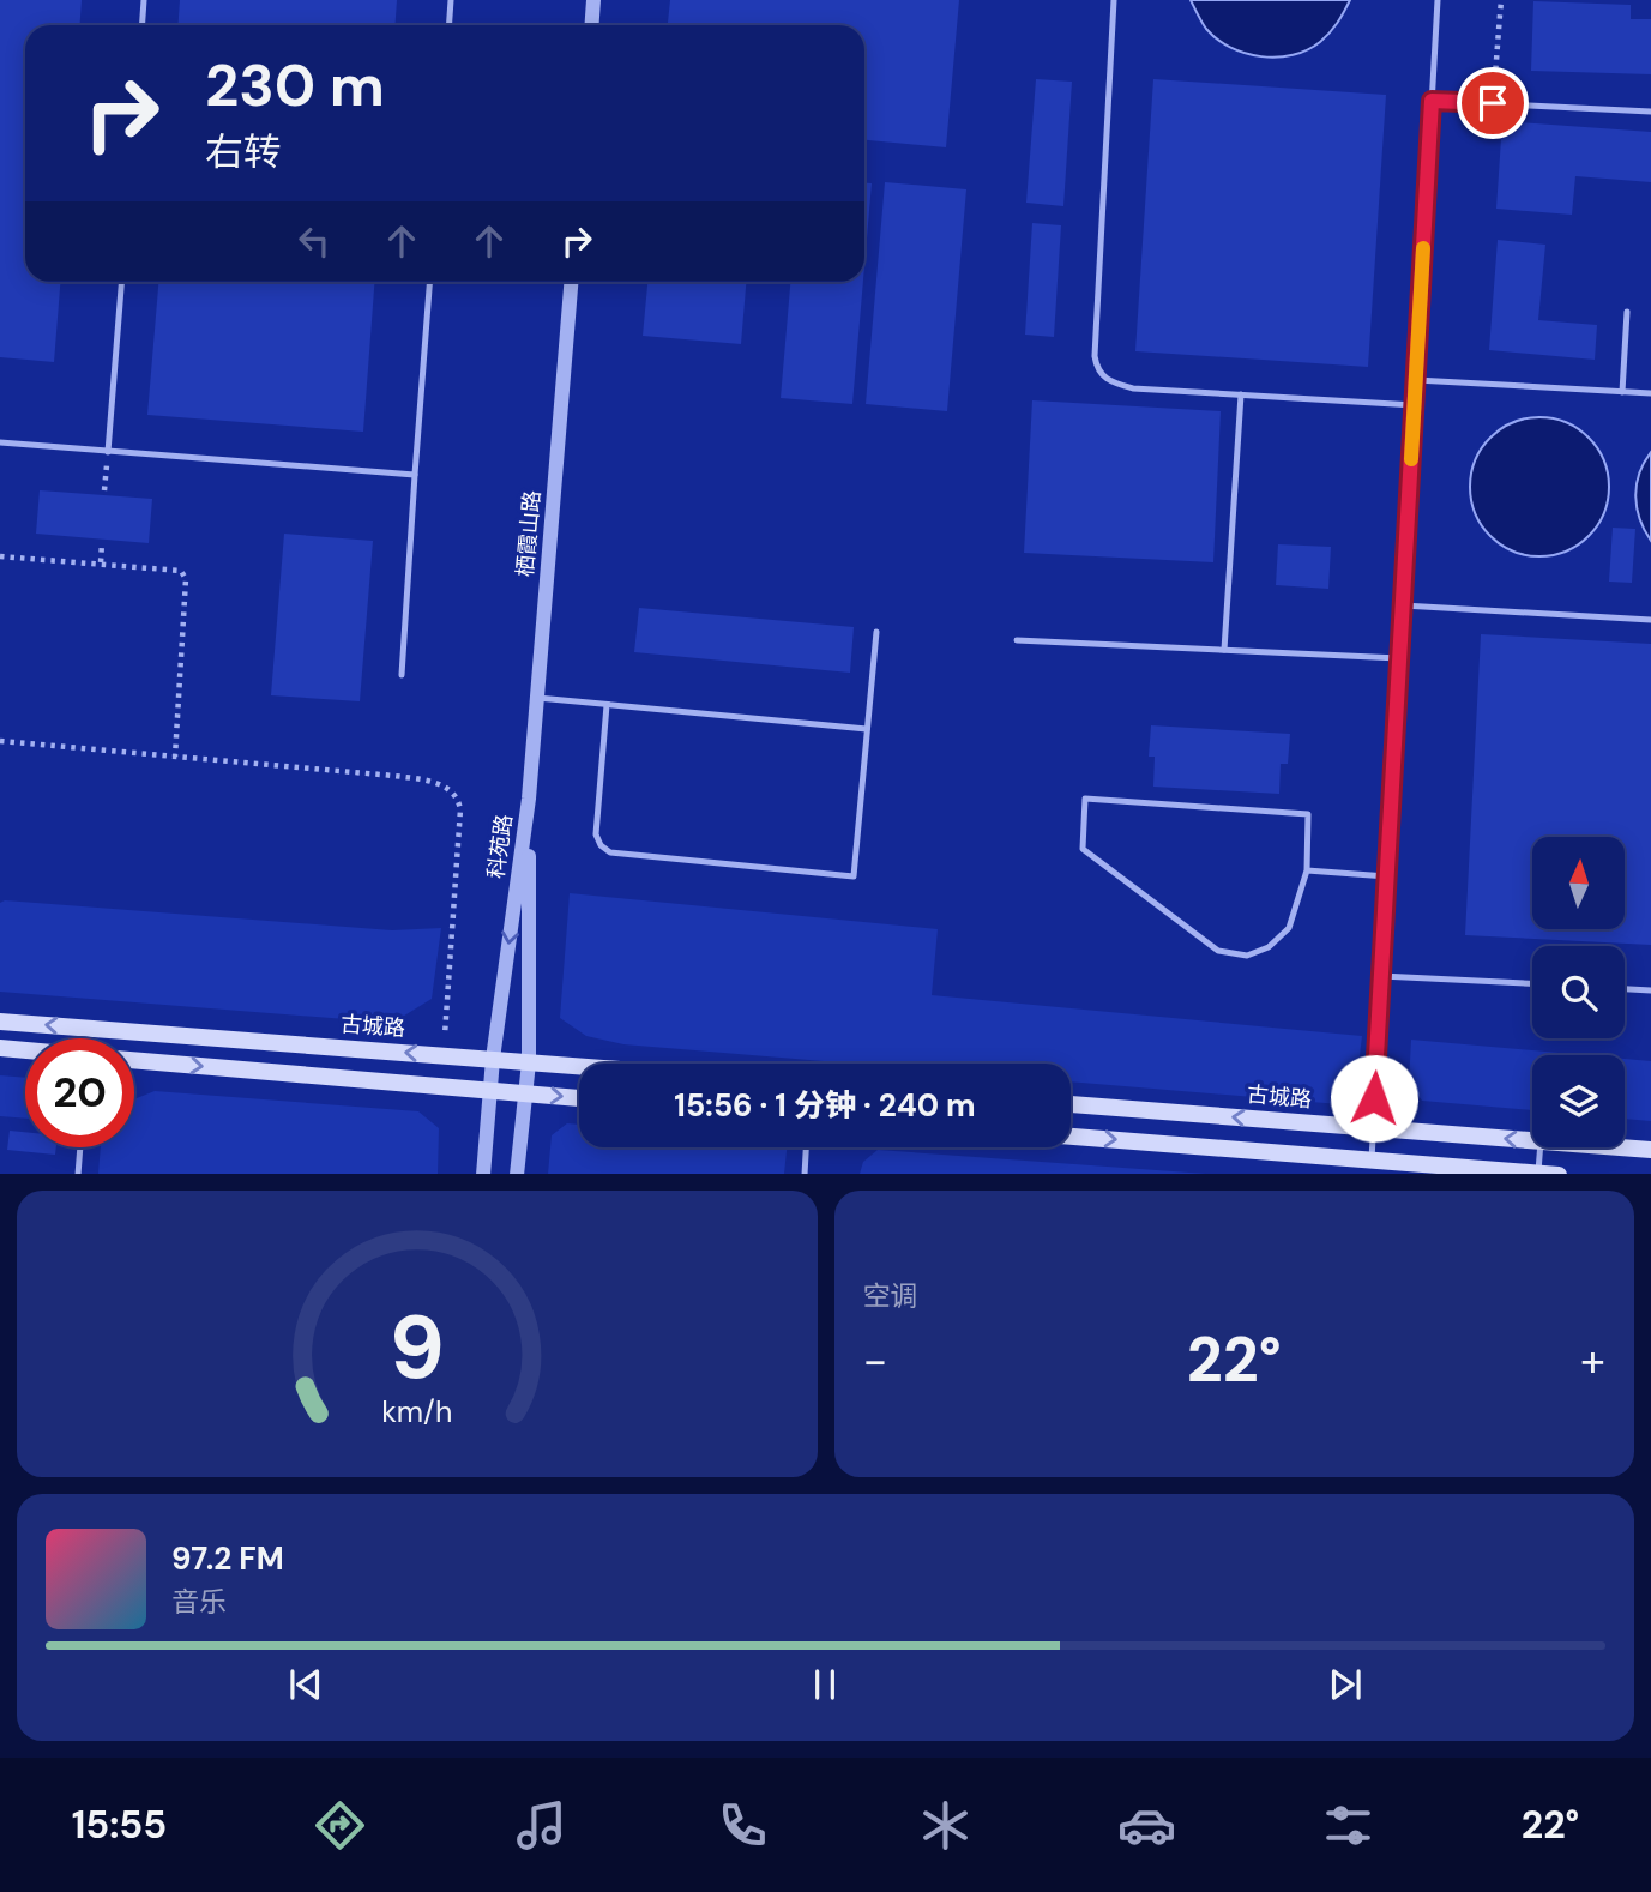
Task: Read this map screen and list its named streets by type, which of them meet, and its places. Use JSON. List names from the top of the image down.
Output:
{
  "streets": {
    "main road": ["古城路"],
    "street": ["栖霞山路", "科苑路"]
  },
  "crossings": [
    ["栖霞山路", "科苑路"],
    ["科苑路", "古城路"]
  ],
  "north": "top",
  "page": {
    "turn": ["230 m", "右转"],
    "limit": "20",
    "trip": "15:56 · 1 分钟 · 240 m",
    "tile": "空调",
    "heat": ["−", "22°", "+"],
    "song": ["97.2 FM", "音乐"],
    "tabs": ["15:55", "22°"],
    "gauge": ["9", "km/h"]
  }
}
